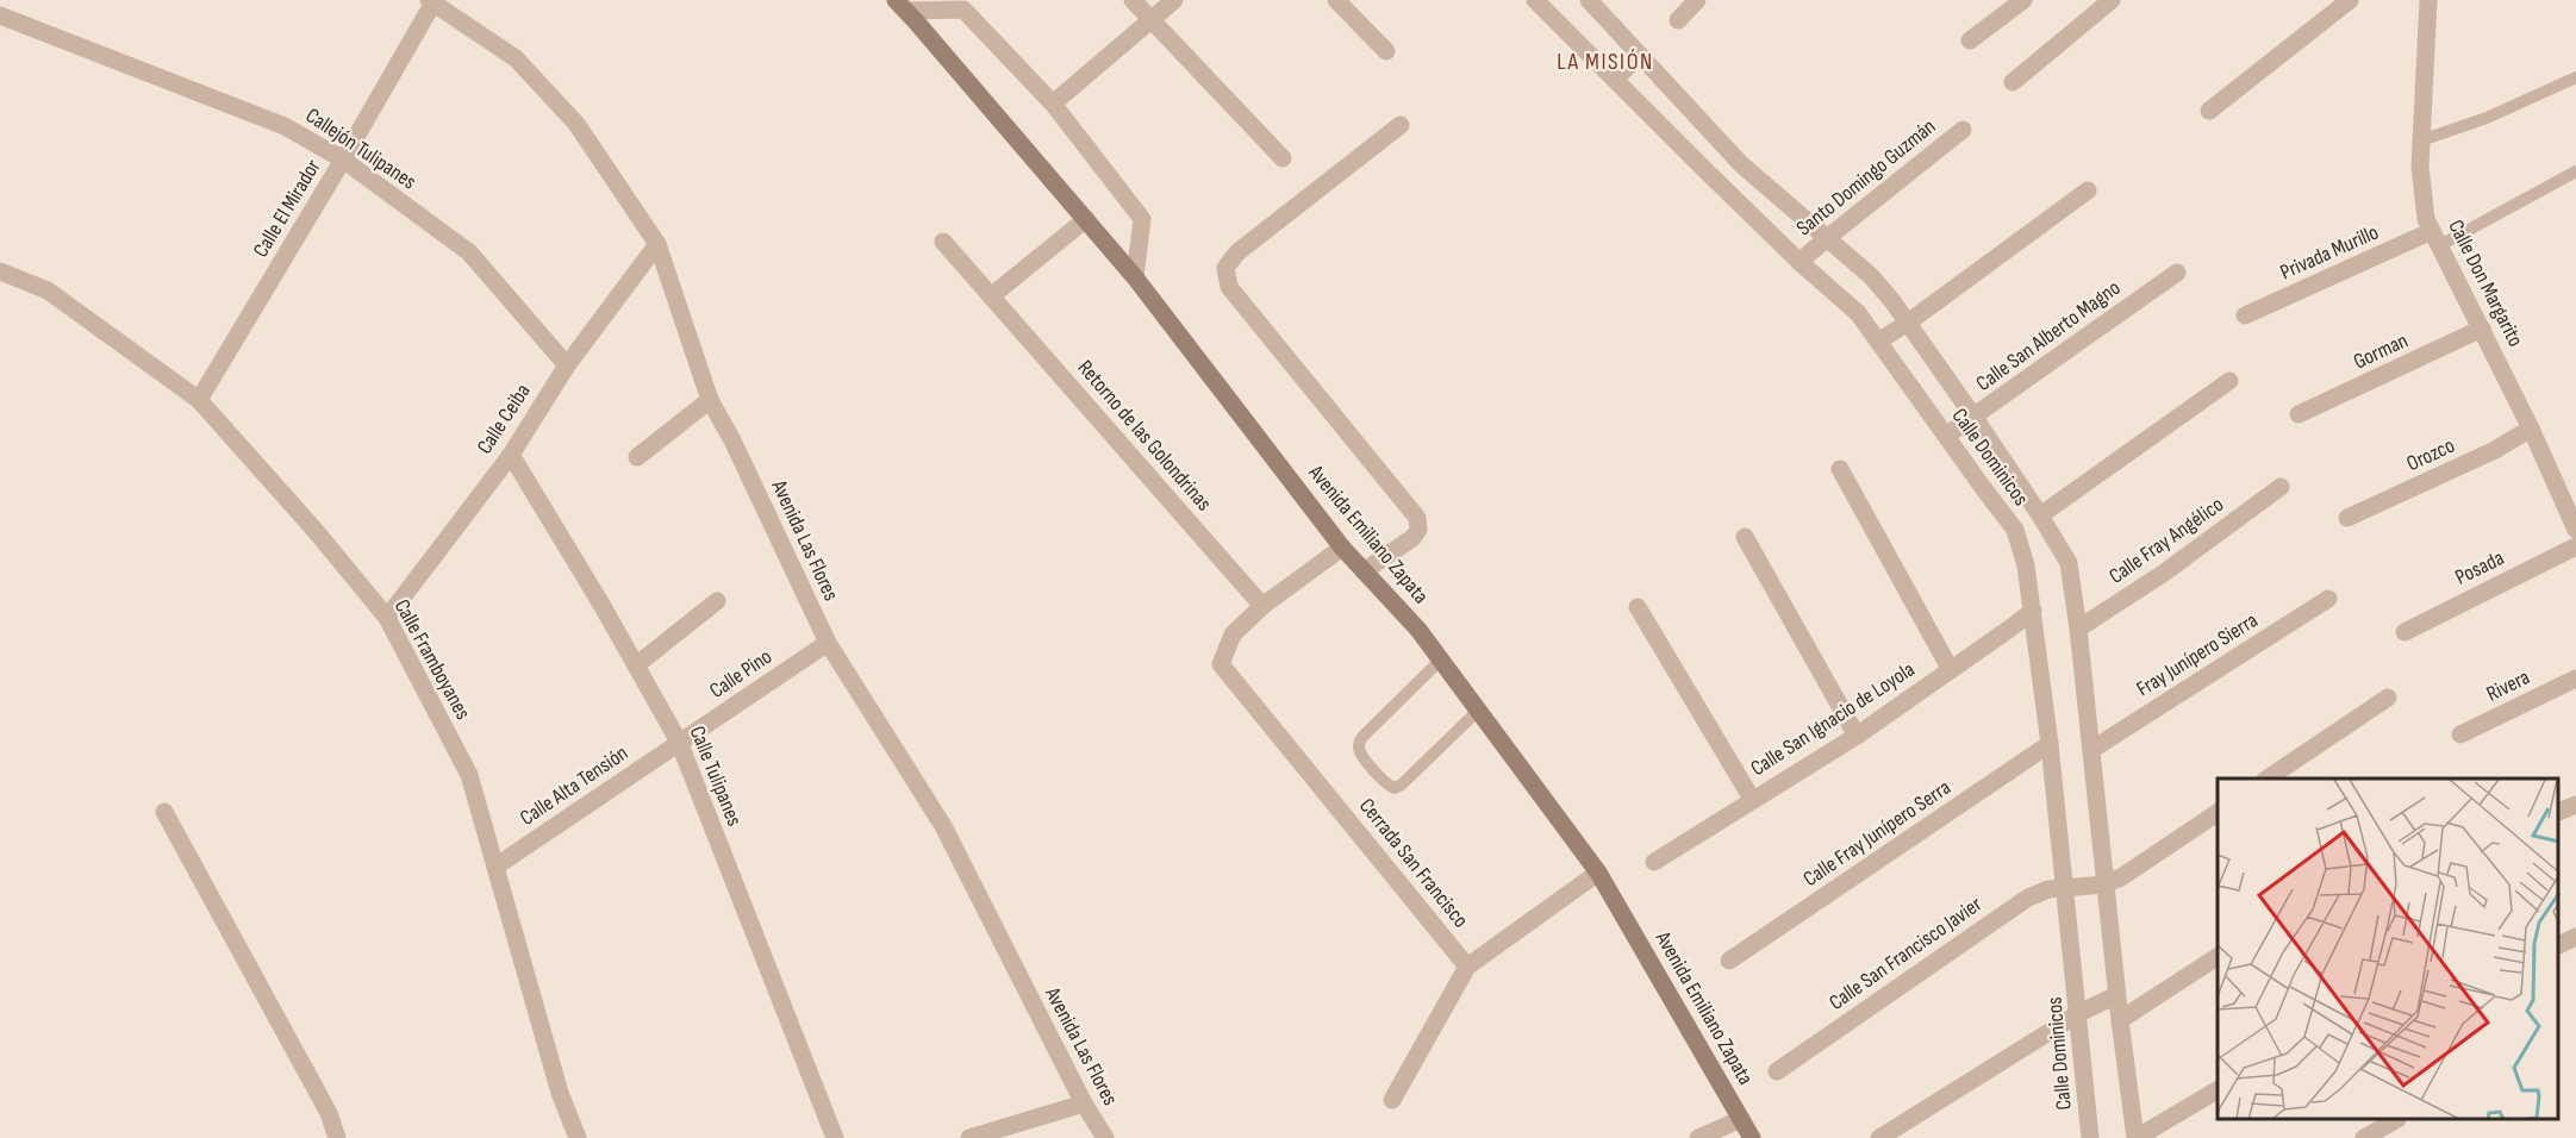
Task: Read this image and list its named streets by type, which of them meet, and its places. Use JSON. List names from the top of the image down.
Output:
{
  "streets": {
    "main road": ["Avenida Emiliano Zapata"],
    "street": [
      "Callejón Tulipanes",
      "Santo Domingo Guzmán",
      "Calle El Mirador",
      "Privada Murillo",
      "Calle Don Margarito",
      "Calle San Alberto Magno",
      "Gorman",
      "Calle Ceiba",
      "Retorno de las Golondrinas",
      "Orozco",
      "Calle Dominicos",
      "Avenida Las Flores",
      "Calle Fray Angélico",
      "Posada",
      "Fray Junípero Sierra",
      "Calle Framboyanes",
      "Calle Pino",
      "Rivera",
      "Calle San Ignacio de Loyola",
      "Calle Tulipanes",
      "Calle Alta Tensión",
      "Calle Fray Junípero Serra",
      "Cerrada San Francisco",
      "Calle San Francisco Javier"
    ]
  },
  "crossings": [
    ["Callejón Tulipanes", "Calle El Mirador"],
    ["Callejón Tulipanes", "Calle Ceiba"],
    ["Santo Domingo Guzmán", "Calle Dominicos"],
    ["Calle El Mirador", "Avenida Las Flores"],
    ["Calle El Mirador", "Calle Framboyanes"],
    ["Privada Murillo", "Calle Don Margarito"],
    ["Calle Don Margarito", "Gorman"],
    ["Calle Don Margarito", "Orozco"],
    ["Calle San Alberto Magno", "Calle Dominicos"],
    ["Calle Ceiba", "Avenida Las Flores"],
    ["Calle Ceiba", "Calle Framboyanes"],
    ["Calle Ceiba", "Calle Tulipanes"],
    ["Retorno de las Golondrinas", "Cerrada San Francisco"],
    ["Calle Dominicos", "Calle Fray Angélico"],
    ["Calle Dominicos", "Fray Junípero Sierra"],
    ["Calle Dominicos", "Calle San Ignacio de Loyola"],
    ["Calle Dominicos", "Calle Fray Junípero Serra"],
    ["Calle Dominicos", "Calle San Francisco Javier"],
    ["Avenida Las Flores", "Calle Pino"],
    ["Calle Framboyanes", "Calle Alta Tensión"],
    ["Calle Pino", "Calle Tulipanes"],
    ["Calle Pino", "Calle Alta Tensión"],
    ["Calle Tulipanes", "Calle Alta Tensión"]
  ],
  "districts": ["LA MISIÓN"]
}
